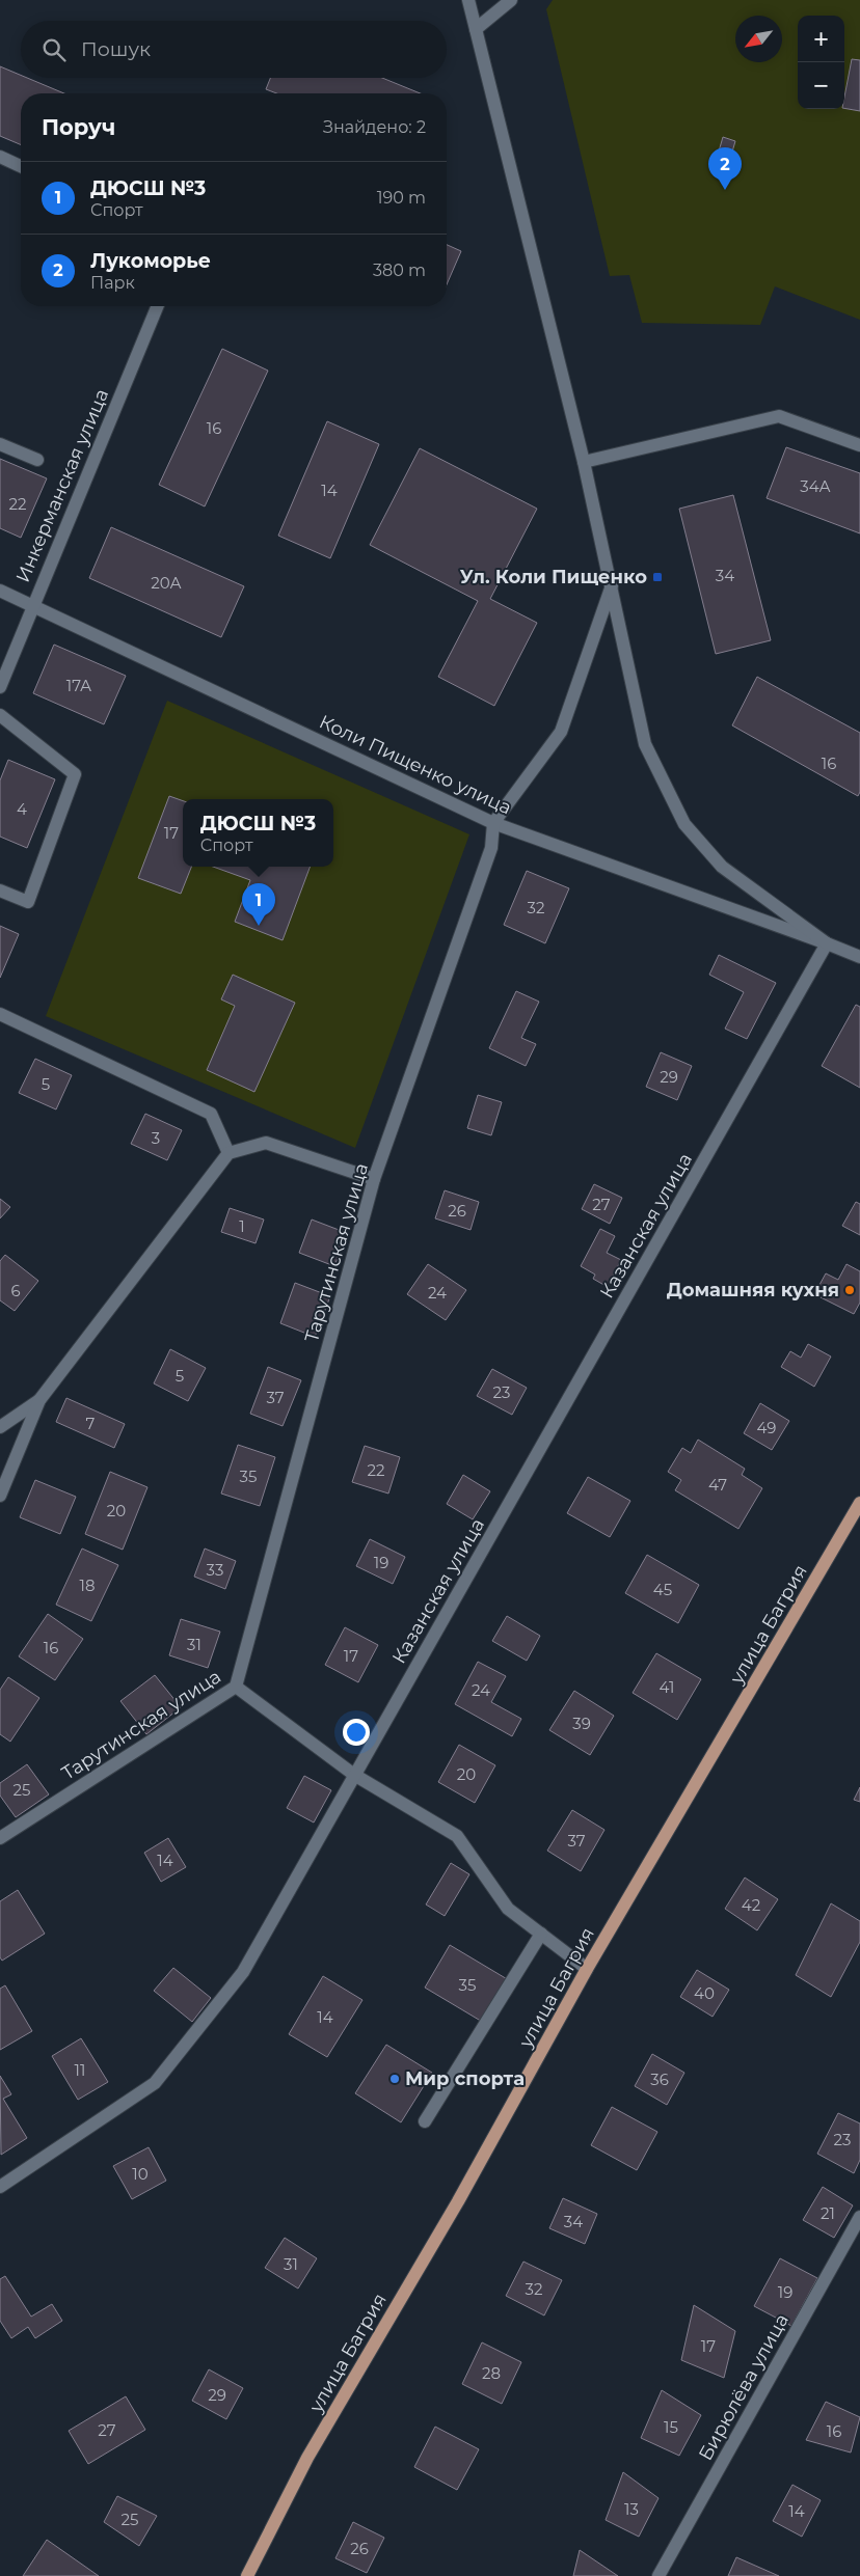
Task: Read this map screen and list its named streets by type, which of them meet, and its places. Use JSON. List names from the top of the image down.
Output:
{
  "streets": {
    "main road": ["улица Багрия"],
    "street": [
      "Инкерманская улица",
      "Коли Пищенко улица",
      "Казанская улица",
      "Тарутинская улица",
      "Бирюлёва улица"
    ]
  },
  "crossings": [
    ["Инкерманская улица", "Коли Пищенко улица"],
    ["Коли Пищенко улица", "Казанская улица"],
    ["Коли Пищенко улица", "Тарутинская улица"]
  ],
  "places": {
    "transit": ["Ул. Коли Пищенко"],
    "other": ["Домашняя кухня", "Мир спорта"]
  },
  "house_numbers": [
    "16",
    "34А",
    "14",
    "22",
    "34",
    "20А",
    "17А",
    "16",
    "4",
    "17",
    "32",
    "29",
    "5",
    "3",
    "27",
    "26",
    "1",
    "6",
    "24",
    "5",
    "23",
    "37",
    "7",
    "49",
    "22",
    "35",
    "47",
    "20",
    "19",
    "33",
    "18",
    "45",
    "31",
    "16",
    "17",
    "41",
    "24",
    "39",
    "20",
    "25",
    "37",
    "14",
    "42",
    "35",
    "40",
    "14",
    "11",
    "36",
    "23",
    "10",
    "21",
    "34",
    "31",
    "32",
    "19",
    "17",
    "28",
    "29",
    "15",
    "27",
    "16",
    "13",
    "14",
    "25",
    "26"
  ],
  "north": "bottom left",
  "page": {
    "map_buttons": ["+", "−"],
    "search": "Пошук",
    "heading": ["Поруч", "Знайдено: 2"],
    "pins": ["2", "1"],
    "list": [
      {
        "mark": "1",
        "name": "ДЮСШ №3",
        "note": "Спорт",
        "value": "190 m"
      },
      {
        "mark": "2",
        "name": "Лукоморье",
        "note": "Парк",
        "value": "380 m"
      }
    ],
    "popup": ["ДЮСШ №3", "Спорт"]
  }
}
